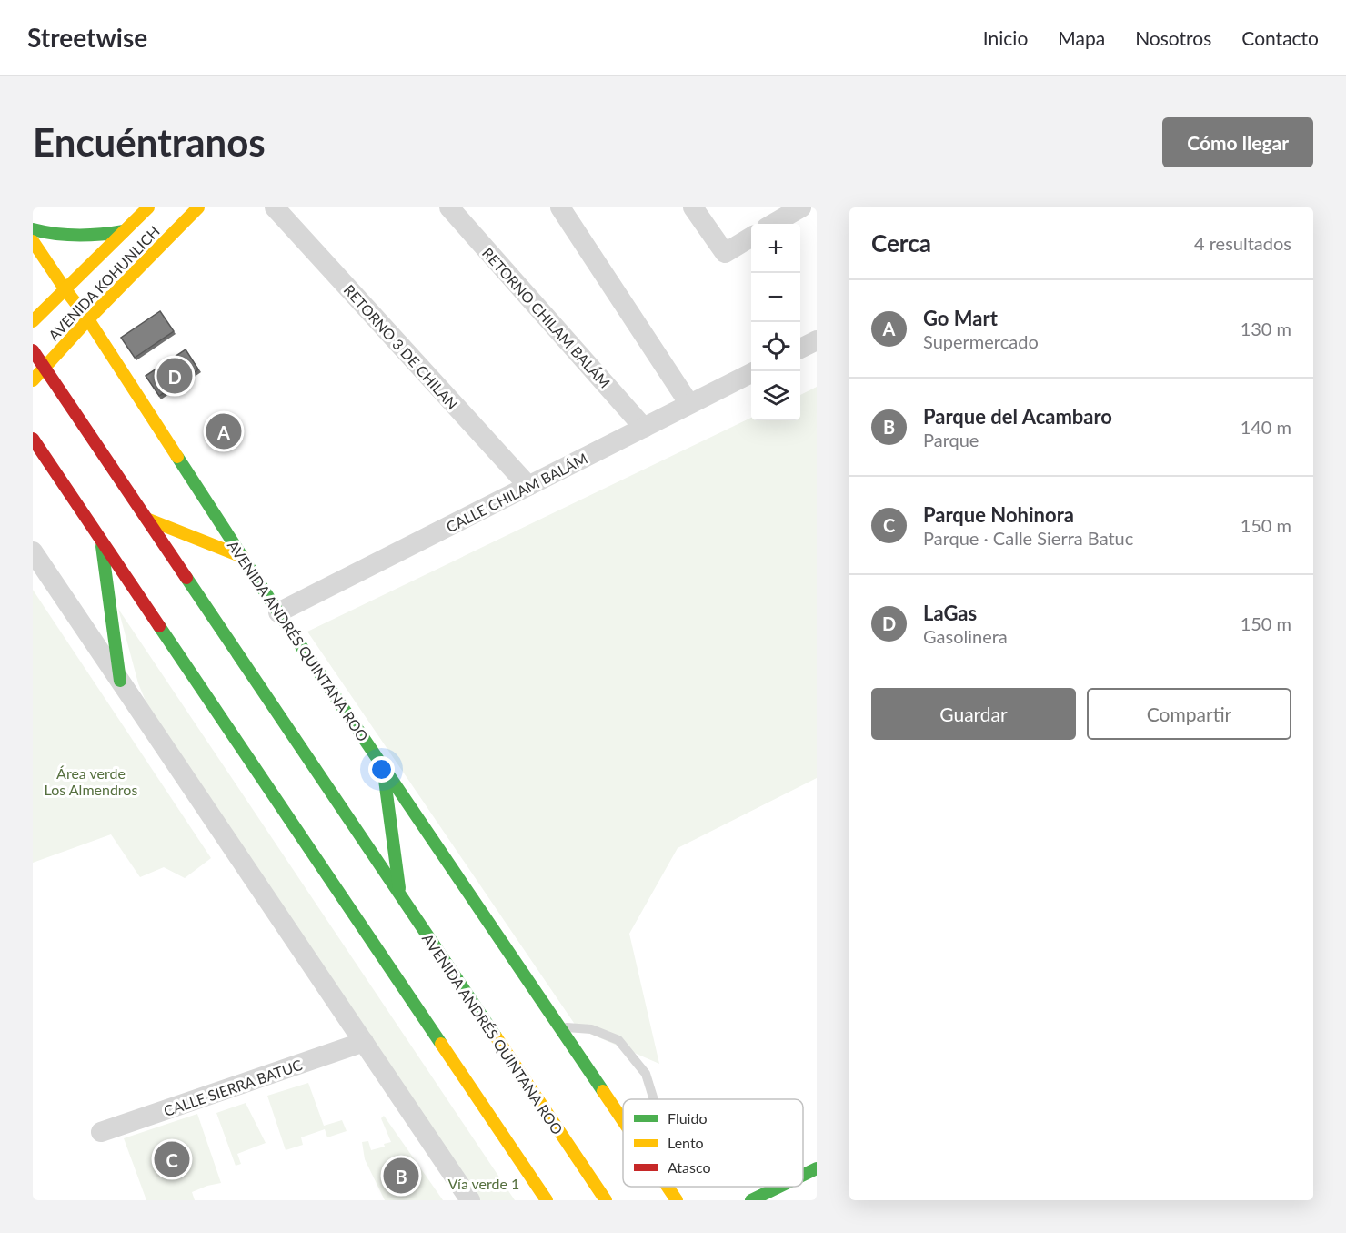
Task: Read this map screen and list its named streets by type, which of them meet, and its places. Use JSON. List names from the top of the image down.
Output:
{
  "streets": {
    "main road": ["AVENIDA KOHUNLICH", "AVENIDA ANDRÉS QUINTANA ROO"],
    "street": [
      "RETORNO CHILAM BALÁM",
      "RETORNO 3 DE CHILAN",
      "CALLE CHILAM BALÁM",
      "CALLE SIERRA BATUC"
    ]
  },
  "crossings": [
    ["AVENIDA KOHUNLICH", "AVENIDA ANDRÉS QUINTANA ROO"],
    ["RETORNO CHILAM BALÁM", "CALLE CHILAM BALÁM"],
    ["RETORNO 3 DE CHILAN", "CALLE CHILAM BALÁM"],
    ["CALLE CHILAM BALÁM", "AVENIDA ANDRÉS QUINTANA ROO"]
  ],
  "parks": ["Área verde Los Almendros", "Vía verde 1"],
  "legend": ["Fluido", "Lento", "Atasco"],
  "page": {
    "header": "Streetwise",
    "nav": [
      "Inicio",
      "Mapa",
      "Nosotros",
      "Contacto"
    ],
    "buttons": [
      "Cómo llegar",
      ["Guardar", "Compartir"]
    ],
    "title": "Encuéntranos",
    "heading": ["Cerca", "4 resultados"],
    "map_buttons": ["+", "−"],
    "list": [
      {
        "mark": "A",
        "name": "Go Mart",
        "note": "Supermercado",
        "value": "130 m"
      },
      {
        "mark": "B",
        "name": "Parque del Acambaro",
        "note": "Parque",
        "value": "140 m"
      },
      {
        "mark": "C",
        "name": "Parque Nohinora",
        "note": "Parque · Calle Sierra Batuc",
        "value": "150 m"
      },
      {
        "mark": "D",
        "name": "LaGas",
        "note": "Gasolinera",
        "value": "150 m"
      }
    ],
    "pins": [
      "D",
      "A",
      "C",
      "B"
    ]
  }
}
